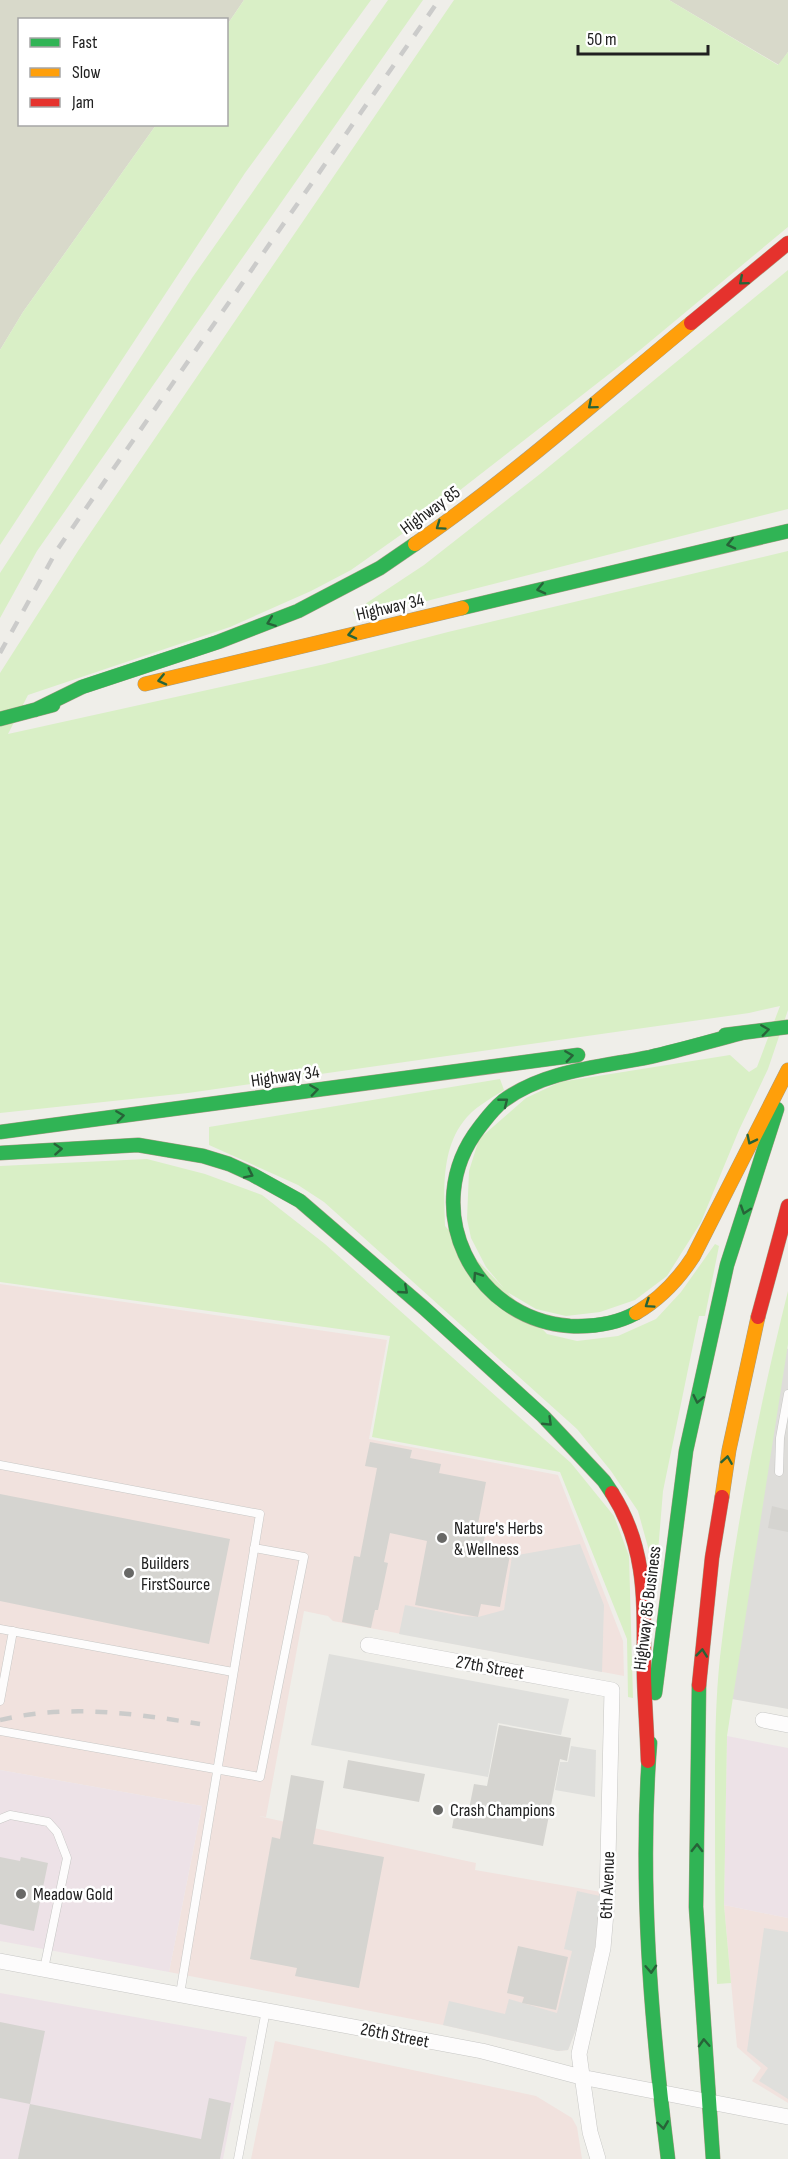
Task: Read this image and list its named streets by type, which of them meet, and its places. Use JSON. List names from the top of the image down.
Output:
{
  "streets": {
    "main road": ["Highway 85", "Highway 34", "Highway 85 Business"],
    "street": ["27th Street", "6th Avenue", "26th Street"]
  },
  "crossings": [
    ["Highway 85", "Highway 34"],
    ["Highway 85 Business", "26th Street"],
    ["27th Street", "6th Avenue"],
    ["6th Avenue", "26th Street"]
  ],
  "one_way": ["Highway 85"],
  "places": [
    "Nature's Herbs & Wellness",
    "Builders FirstSource",
    "Crash Champions",
    "Meadow Gold"
  ],
  "legend": ["Fast", "Slow", "Jam"],
  "scale_bar": "50 m"
}
